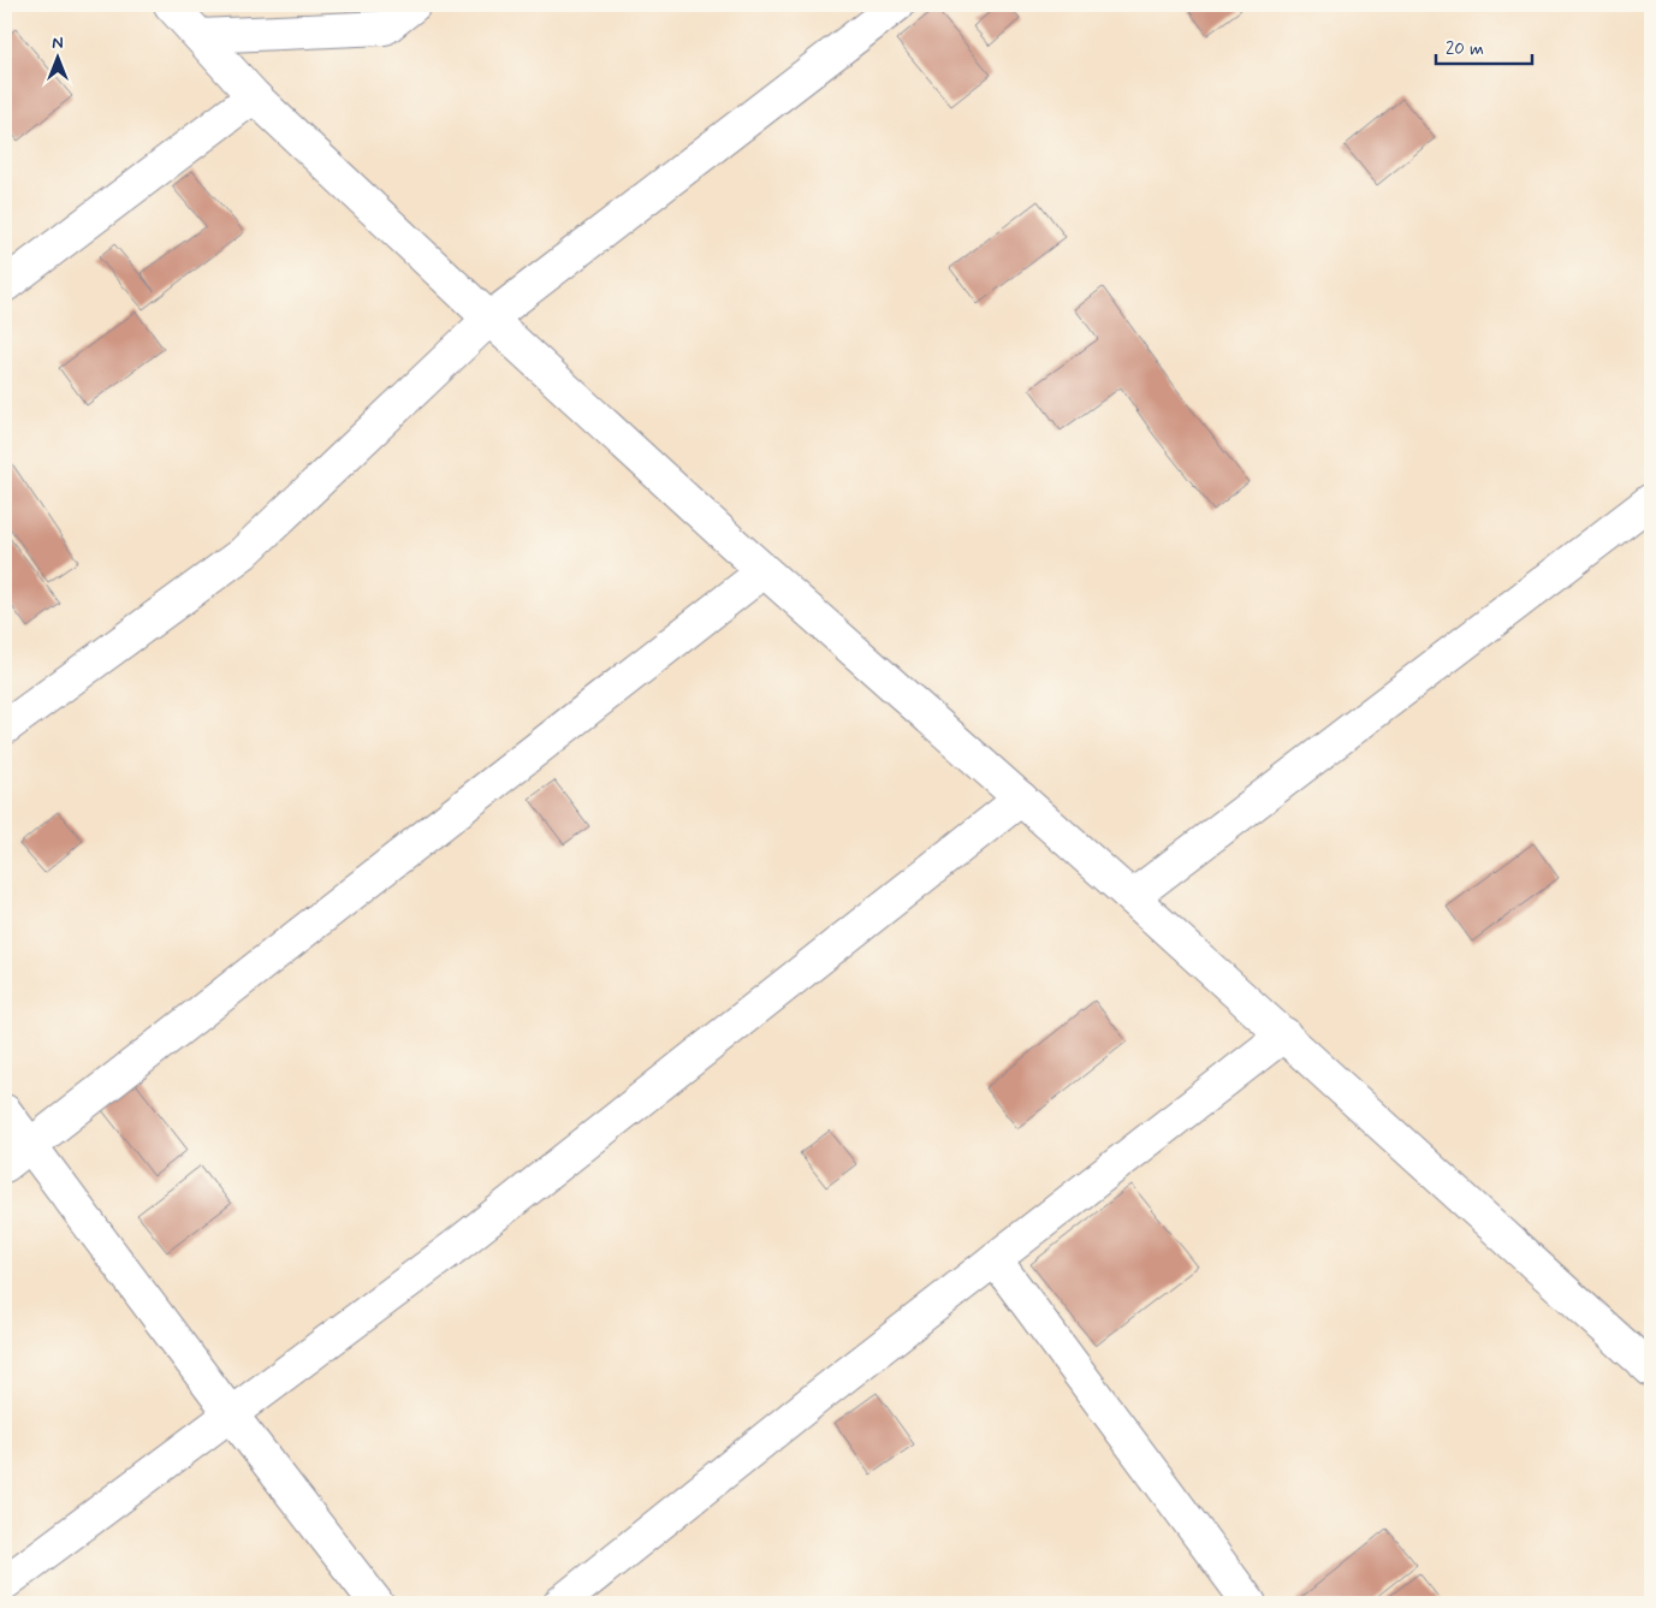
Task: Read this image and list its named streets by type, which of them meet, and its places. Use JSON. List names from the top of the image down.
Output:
{
  "scale_bar": "20 m",
  "north": "top"
}
